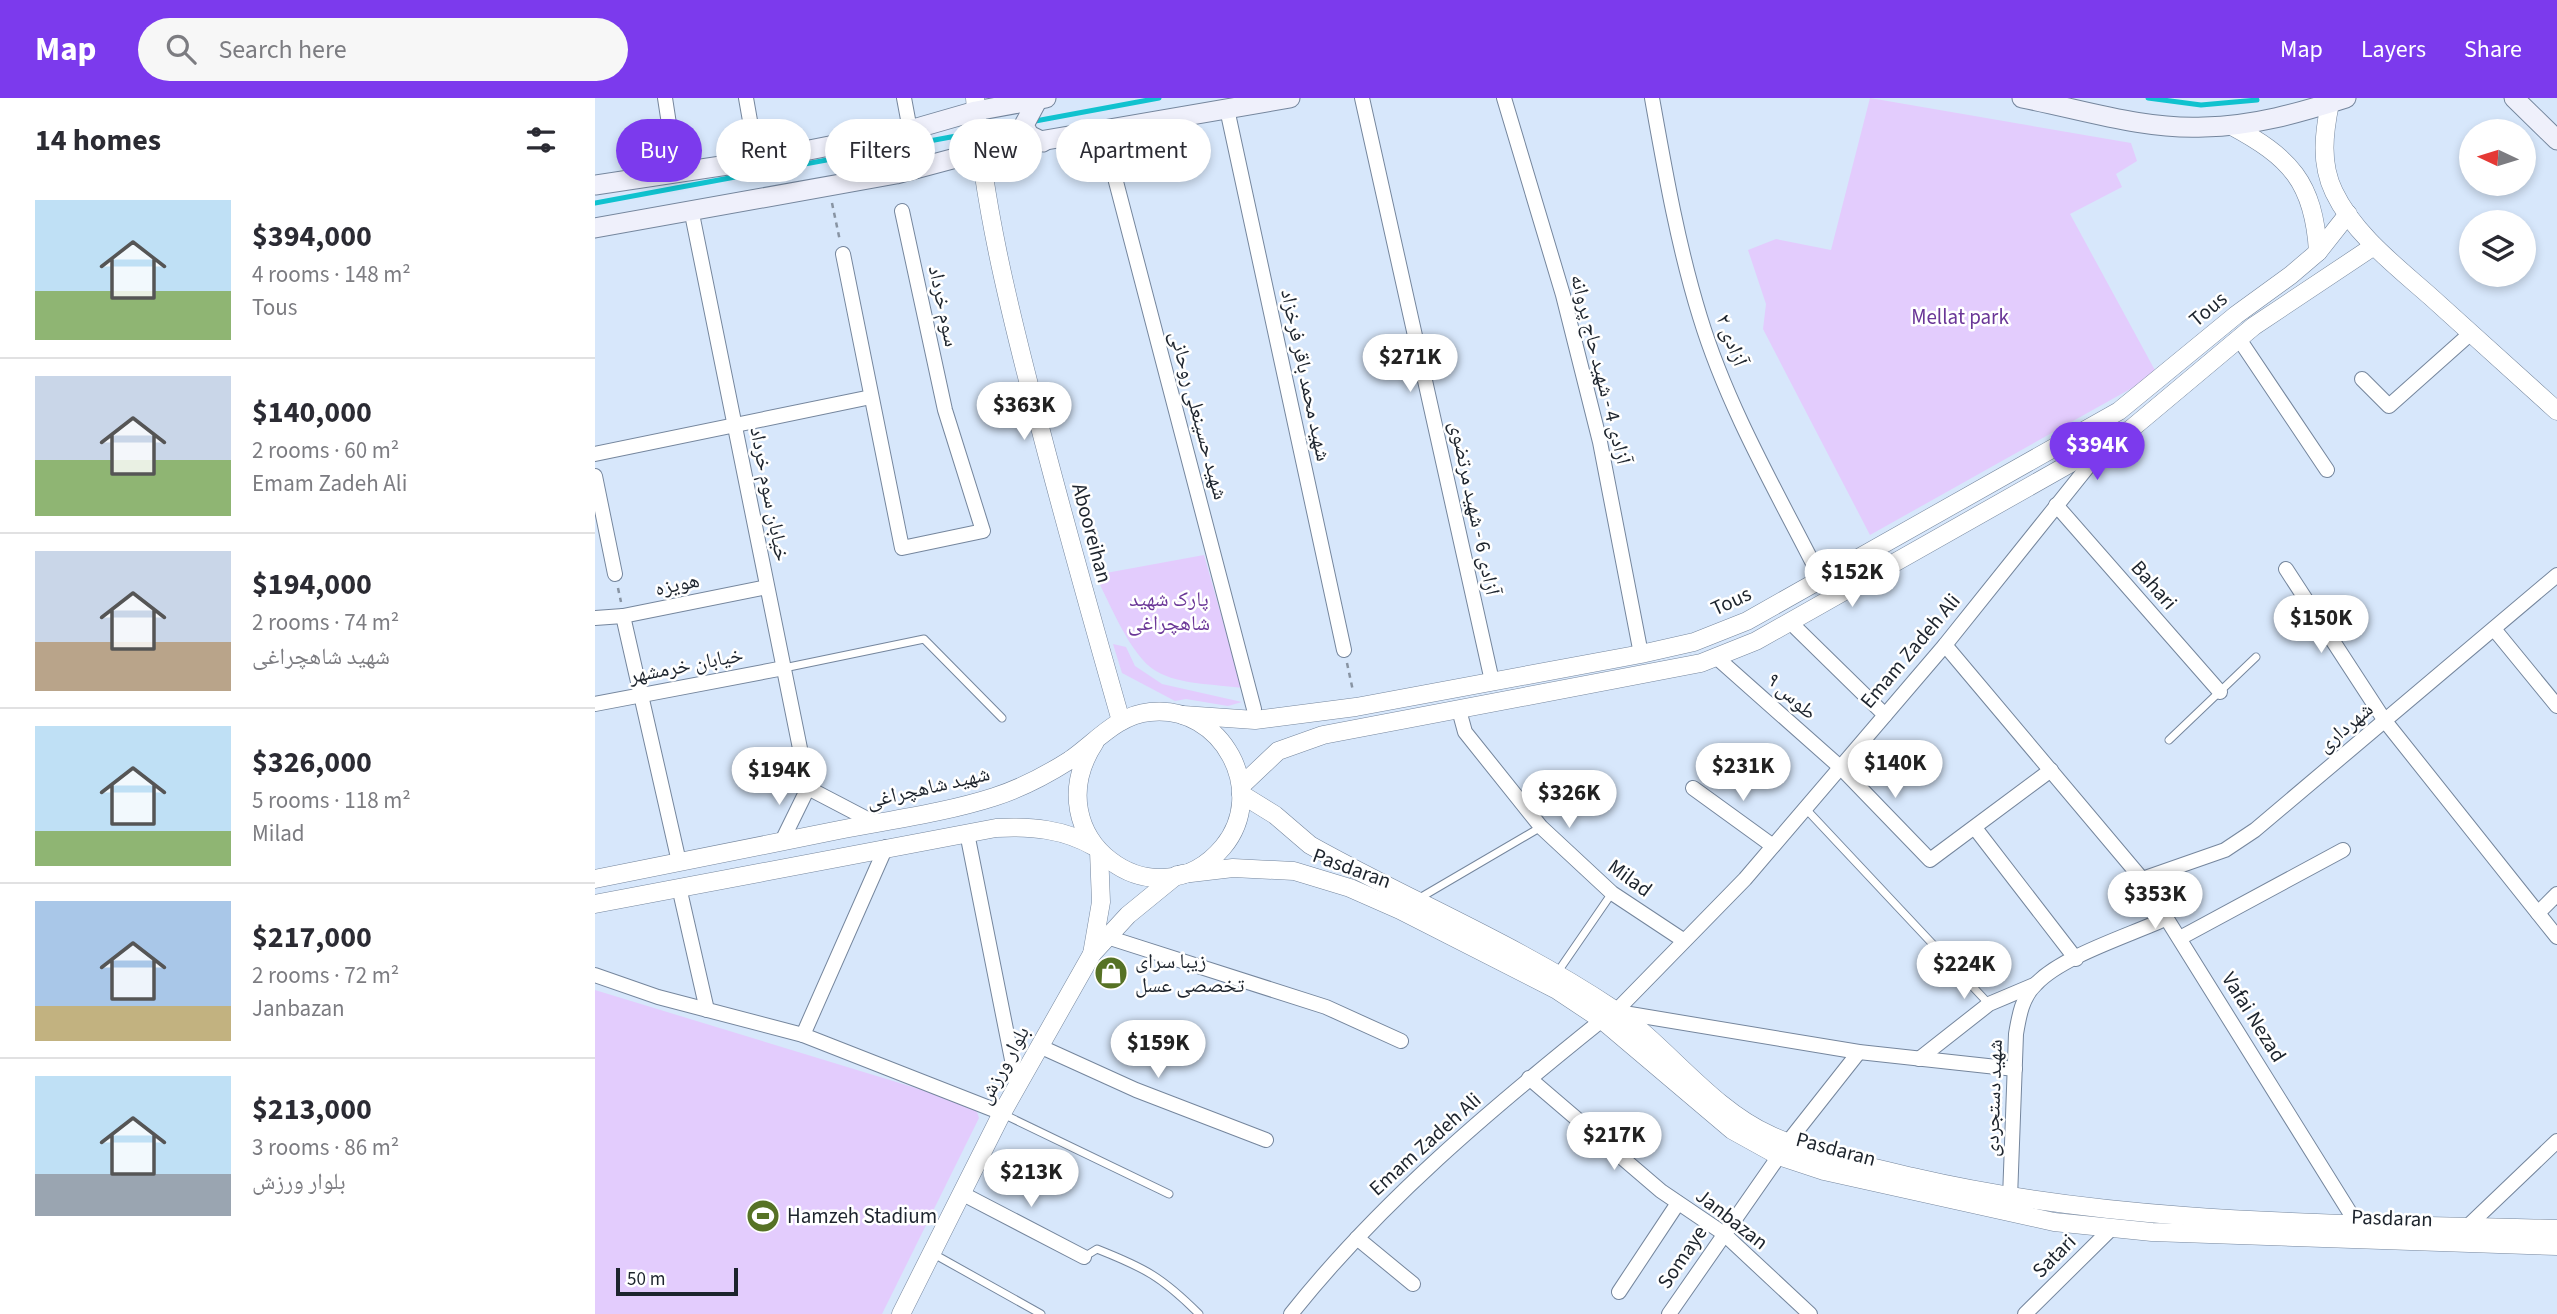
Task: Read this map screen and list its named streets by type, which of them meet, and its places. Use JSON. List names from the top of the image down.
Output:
{
  "streets": {
    "street": [
      "سوم خرداد",
      "Tous",
      "آزادی ۲",
      "آزادی 4 - شهید حاج پروانه",
      "شهید محمد باقر فرخزاد",
      "شهید حسینعلی روحانی",
      "خیابان سوم خرداد",
      "آزادی 6 - شهید مرتضوی",
      "Abooreihan",
      "هویزه",
      "Bahari",
      "Emam Zadeh Ali",
      "خیابان خرمشهر",
      "طوس ۹",
      "شهرداری",
      "شهید شاهچراغی",
      "Pasdaran",
      "Milad",
      "Vafai Nezad",
      "بلوار ورزش",
      "شهید دستجردی",
      "Janbazan",
      "Satari",
      "Somaye"
    ]
  },
  "crossings": [
    ["Tous", "آزادی ۲"],
    ["Tous", "آزادی 4 - شهید حاج پروانه"],
    ["Tous", "آزادی 6 - شهید مرتضوی"],
    ["Tous", "Abooreihan"],
    ["Tous", "Emam Zadeh Ali"],
    ["Tous", "طوس ۹"],
    ["Tous", "شهید شاهچراغی"],
    ["Tous", "Pasdaran"],
    ["Tous", "Milad"],
    ["خیابان سوم خرداد", "هویزه"],
    ["خیابان سوم خرداد", "خیابان خرمشهر"],
    ["Abooreihan", "شهید شاهچراغی"],
    ["Abooreihan", "Pasdaran"],
    ["Bahari", "Emam Zadeh Ali"],
    ["Emam Zadeh Ali", "طوس ۹"],
    ["Emam Zadeh Ali", "Pasdaran"],
    ["Emam Zadeh Ali", "Milad"],
    ["Emam Zadeh Ali", "Vafai Nezad"],
    ["Emam Zadeh Ali", "Janbazan"],
    ["شهرداری", "Vafai Nezad"],
    ["شهید شاهچراغی", "Pasdaran"],
    ["Pasdaran", "Vafai Nezad"],
    ["Pasdaran", "شهید دستجردی"],
    ["Pasdaran", "Satari"],
    ["Pasdaran", "Somaye"],
    ["Janbazan", "Somaye"]
  ],
  "parks": ["Mellat park", "پارک شهید شاهچراغی"],
  "places": {
    "shop": ["زیبا سرای تخصصی عسل"],
    "sports": ["Hamzeh Stadium"]
  },
  "scale_bar": "50 m",
  "north": "left",
  "page": {
    "header": "Map",
    "search": "Search here",
    "nav": ["Map", "Layers", "Share"],
    "heading": "14 homes",
    "chip": [
      "Buy",
      "Rent",
      "Filters",
      "New",
      "Apartment"
    ],
    "list": [
      {
        "name": "$394,000",
        "note": "4 rooms · 148 m² · Tous"
      },
      {
        "name": "$140,000",
        "note": "2 rooms · 60 m² · Emam Zadeh Ali"
      },
      {
        "name": "$194,000",
        "note": "2 rooms · 74 m² · شهید شاهچراغی"
      },
      {
        "name": "$326,000",
        "note": "5 rooms · 118 m² · Milad"
      },
      {
        "name": "$217,000",
        "note": "2 rooms · 72 m² · Janbazan"
      },
      {
        "name": "$213,000",
        "note": "3 rooms · 86 m² · بلوار ورزش"
      }
    ],
    "price": [
      "$271K",
      "$363K",
      "$394K",
      "$152K",
      "$150K",
      "$140K",
      "$231K",
      "$194K",
      "$326K",
      "$353K",
      "$224K",
      "$159K",
      "$217K",
      "$213K"
    ],
    "scale": "50 m"
  }
}
